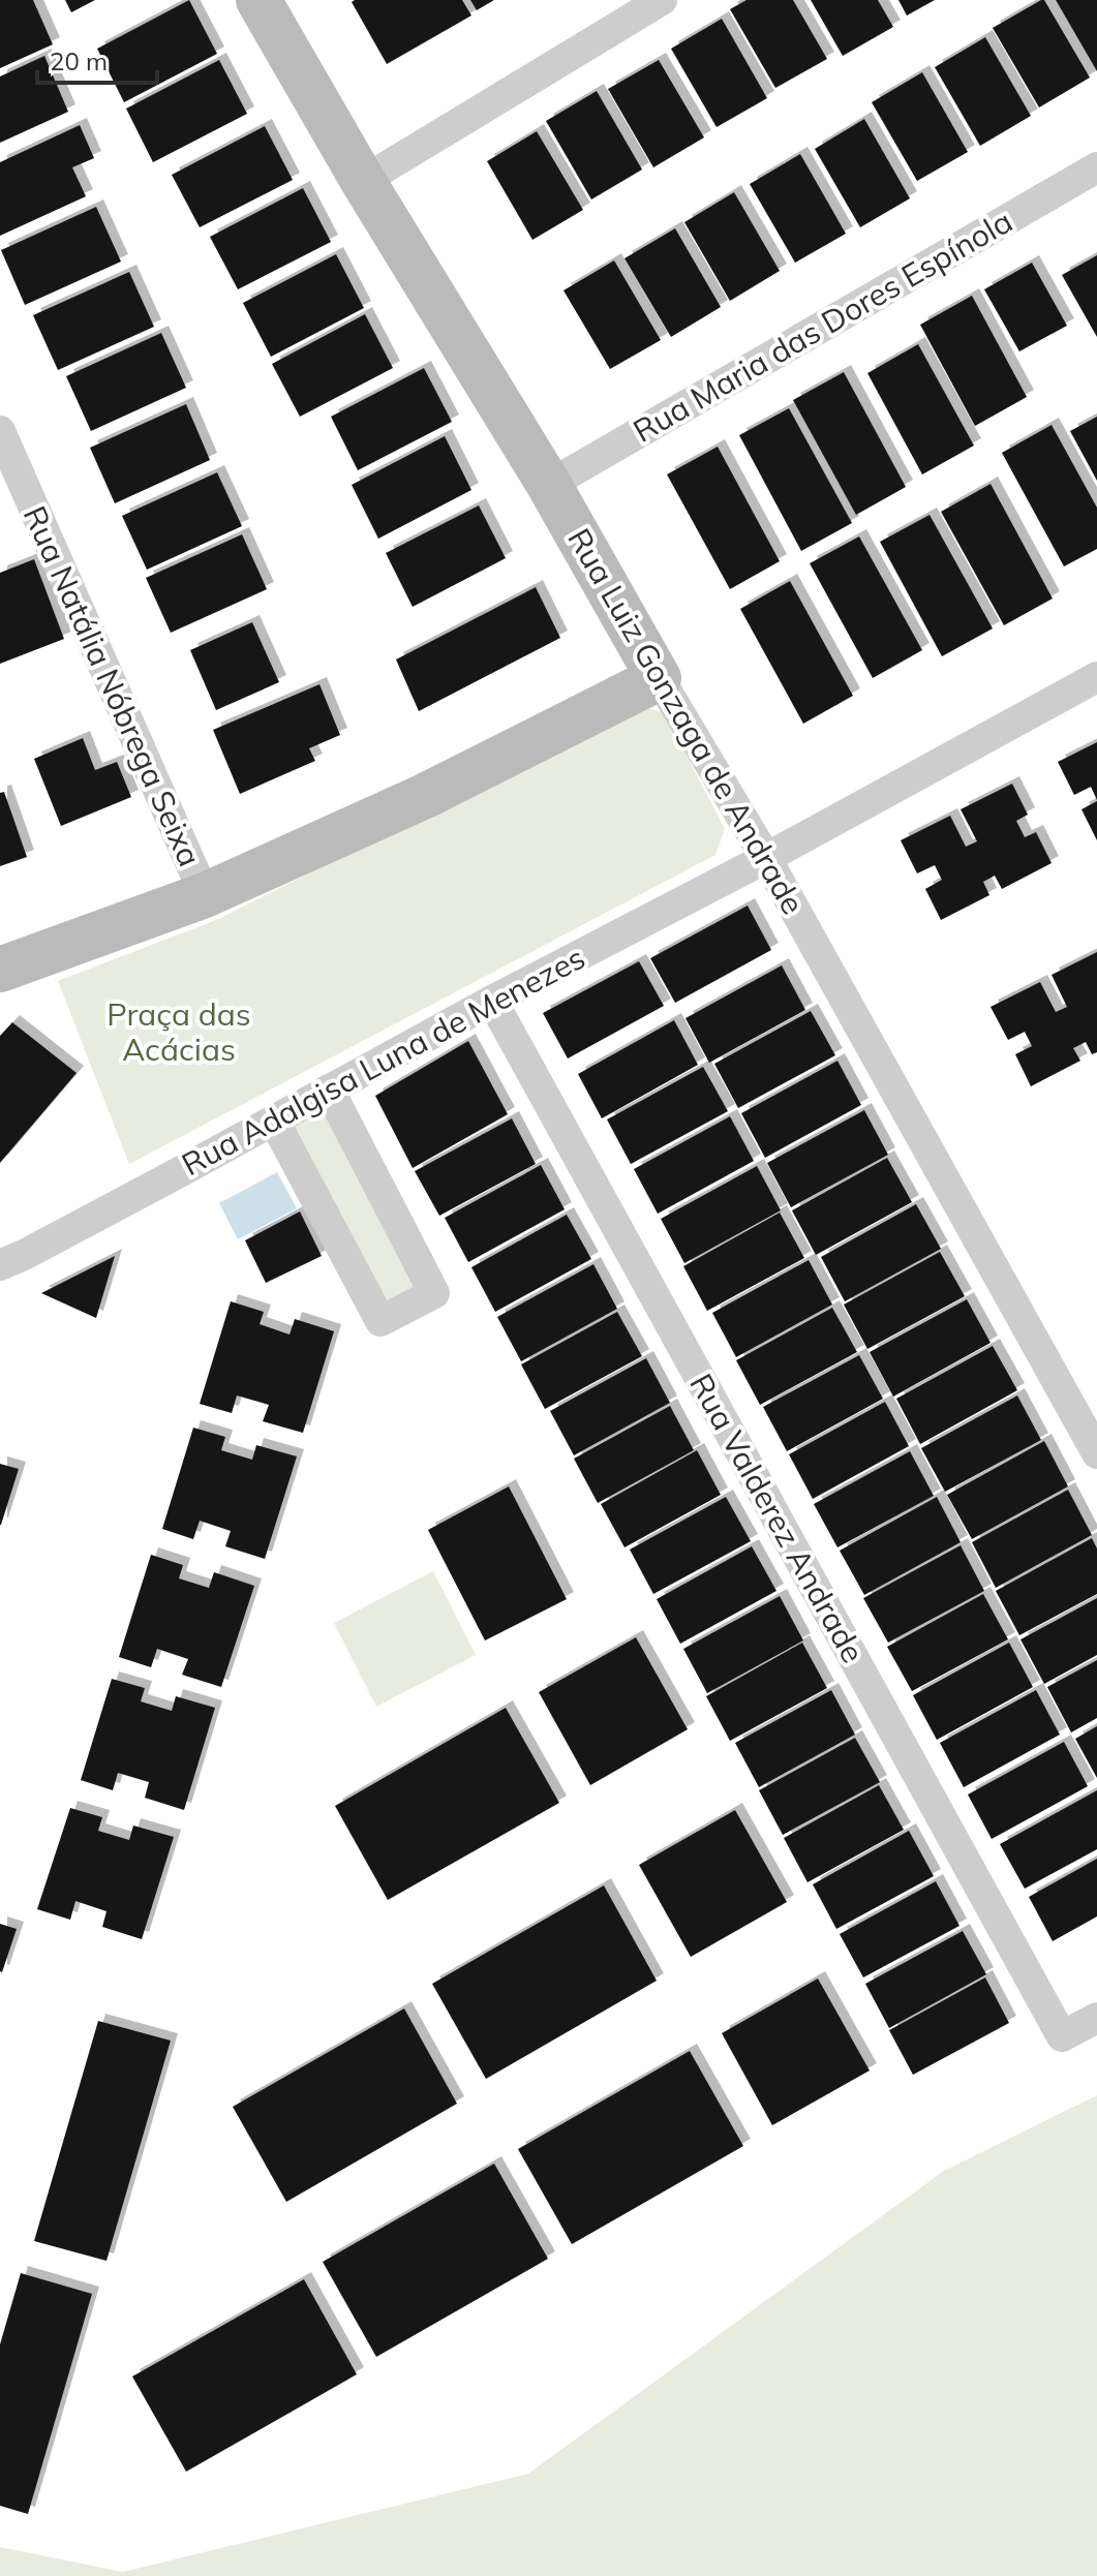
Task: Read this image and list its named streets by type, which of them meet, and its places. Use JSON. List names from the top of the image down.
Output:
{
  "streets": {
    "street": [
      "Rua Maria das Dores Espínola",
      "Rua Natália Nóbrega Seixa",
      "Rua Luiz Gonzaga de Andrade",
      "Rua Adalgisa Luna de Menezes",
      "Rua Valderez Andrade"
    ]
  },
  "crossings": [
    ["Rua Maria das Dores Espínola", "Rua Luiz Gonzaga de Andrade"],
    ["Rua Luiz Gonzaga de Andrade", "Rua Adalgisa Luna de Menezes"],
    ["Rua Adalgisa Luna de Menezes", "Rua Valderez Andrade"]
  ],
  "parks": ["Praça das Acácias"],
  "scale_bar": "20 m"
}
